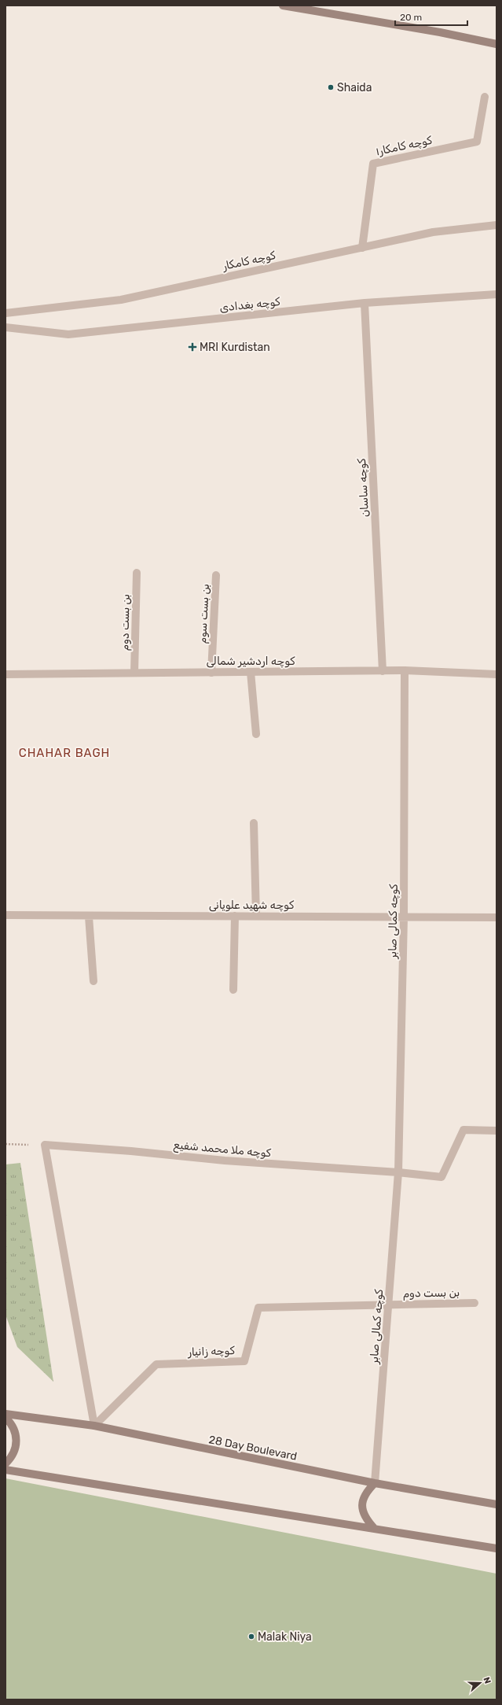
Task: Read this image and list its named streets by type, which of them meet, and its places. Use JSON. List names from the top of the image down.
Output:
{
  "streets": {
    "main road": ["28 Day Boulevard"],
    "street": [
      "کوچه کامکار۱",
      "کوچه کامکار",
      "کوچه بغدادی",
      "کوچه ساسان",
      "بن بست سوم",
      "بن بست دوم",
      "کوچه اردشیر شمالی",
      "کوچه شهید علویانی",
      "کوچه کمالی صابر",
      "کوچه ملا محمد شفیع",
      "کوچه زانیار"
    ]
  },
  "crossings": [
    ["کوچه کامکار۱", "کوچه کامکار"],
    ["کوچه بغدادی", "کوچه ساسان"],
    ["کوچه ساسان", "کوچه اردشیر شمالی"],
    ["بن بست سوم", "کوچه اردشیر شمالی"],
    ["بن بست دوم", "کوچه اردشیر شمالی"],
    ["بن بست دوم", "کوچه کمالی صابر"],
    ["بن بست دوم", "کوچه زانیار"],
    ["کوچه اردشیر شمالی", "کوچه کمالی صابر"],
    ["کوچه شهید علویانی", "کوچه کمالی صابر"],
    ["کوچه کمالی صابر", "کوچه ملا محمد شفیع"],
    ["کوچه کمالی صابر", "کوچه زانیار"],
    ["کوچه کمالی صابر", "28 Day Boulevard"],
    ["کوچه زانیار", "28 Day Boulevard"]
  ],
  "districts": ["CHAHAR BAGH"],
  "places": {
    "other": ["Shaida", "Malak Niya"],
    "health": ["MRI Kurdistan"]
  },
  "scale_bar": "20 m",
  "north": "right"
}
